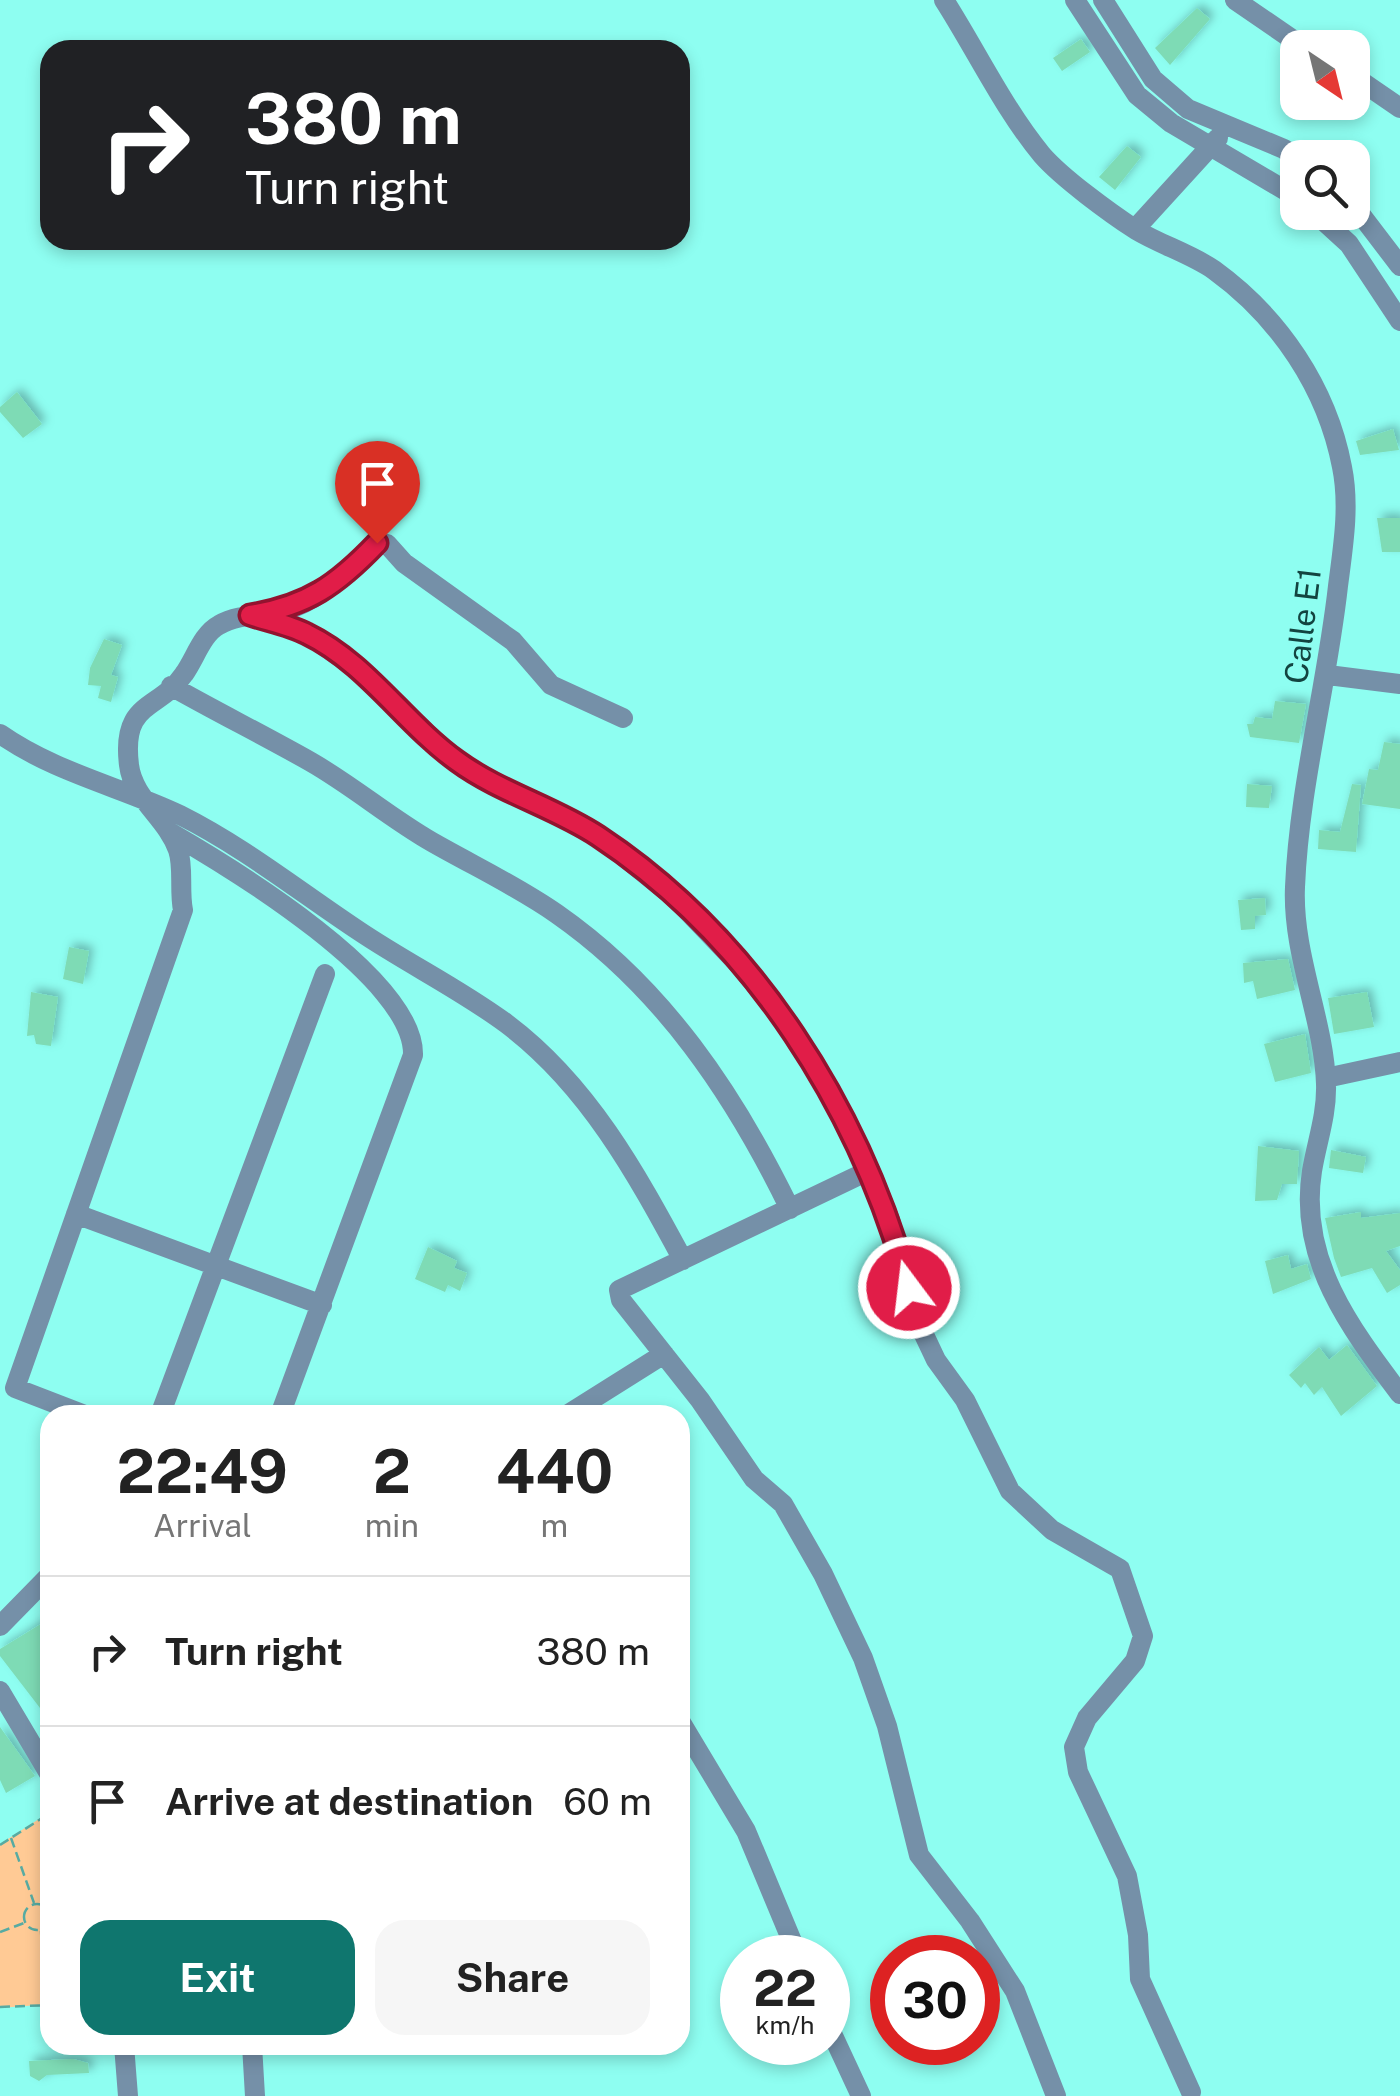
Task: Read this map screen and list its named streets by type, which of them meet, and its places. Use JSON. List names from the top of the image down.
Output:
{
  "streets": {
    "street": ["Calle E1"]
  },
  "north": "bottom right",
  "page": {
    "turn": ["380 m", "Turn right"],
    "eta": [
      "22:49",
      "Arrival",
      "2",
      "min",
      "440",
      "m"
    ],
    "list": [
      {
        "name": "Turn right",
        "value": "380 m"
      },
      {
        "name": "Arrive at destination",
        "value": "60 m"
      }
    ],
    "buttons": ["Exit", "Share"],
    "speed": "22 km/h",
    "limit": "30"
  }
}
